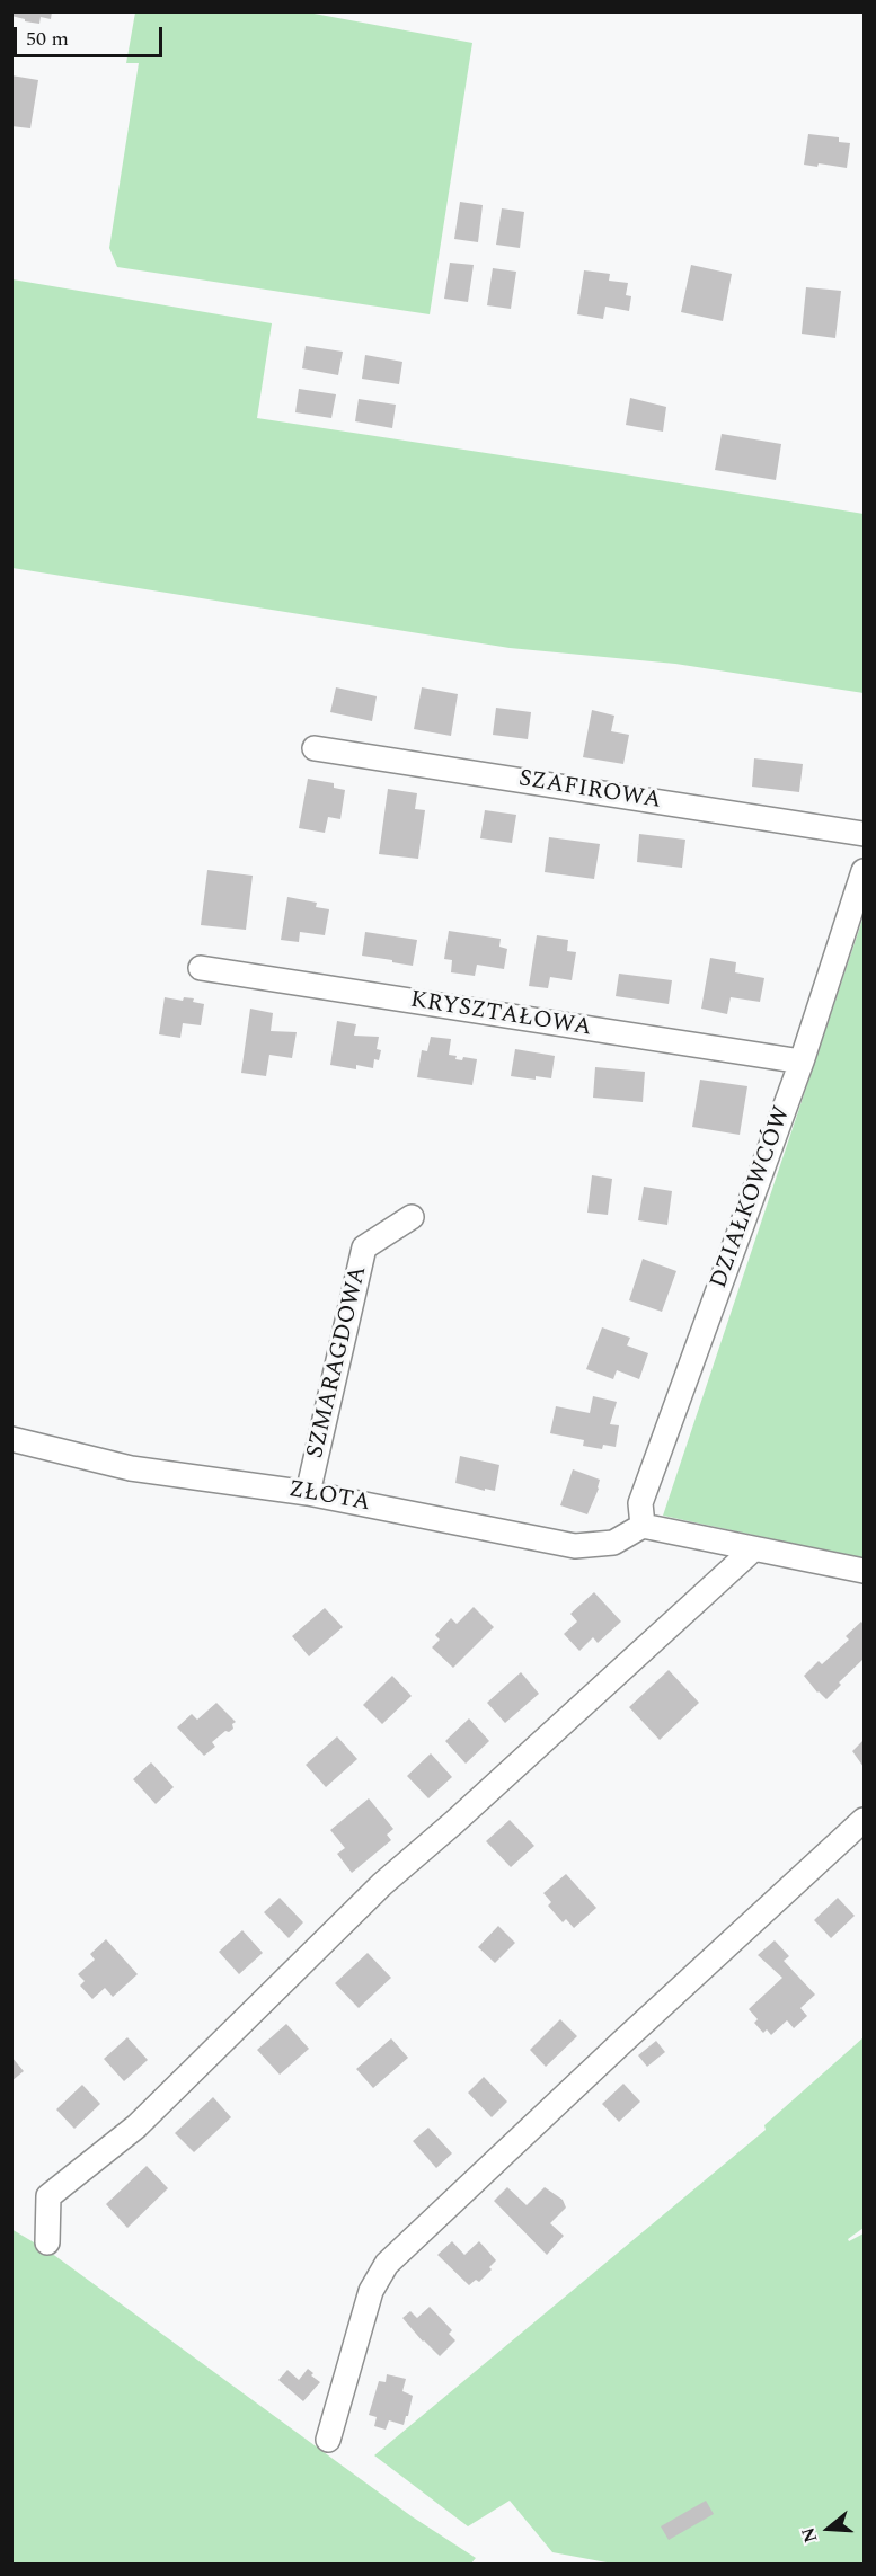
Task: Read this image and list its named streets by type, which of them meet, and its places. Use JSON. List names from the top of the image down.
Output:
{
  "streets": {
    "street": [
      "SZAFIROWA",
      "KRYSZTAŁOWA",
      "DZIAŁKOWCÓW",
      "SZMARAGDOWA",
      "ZŁOTA"
    ]
  },
  "crossings": [
    ["KRYSZTAŁOWA", "DZIAŁKOWCÓW"],
    ["DZIAŁKOWCÓW", "ZŁOTA"],
    ["SZMARAGDOWA", "ZŁOTA"]
  ],
  "scale_bar": "50 m",
  "north": "left"
}
